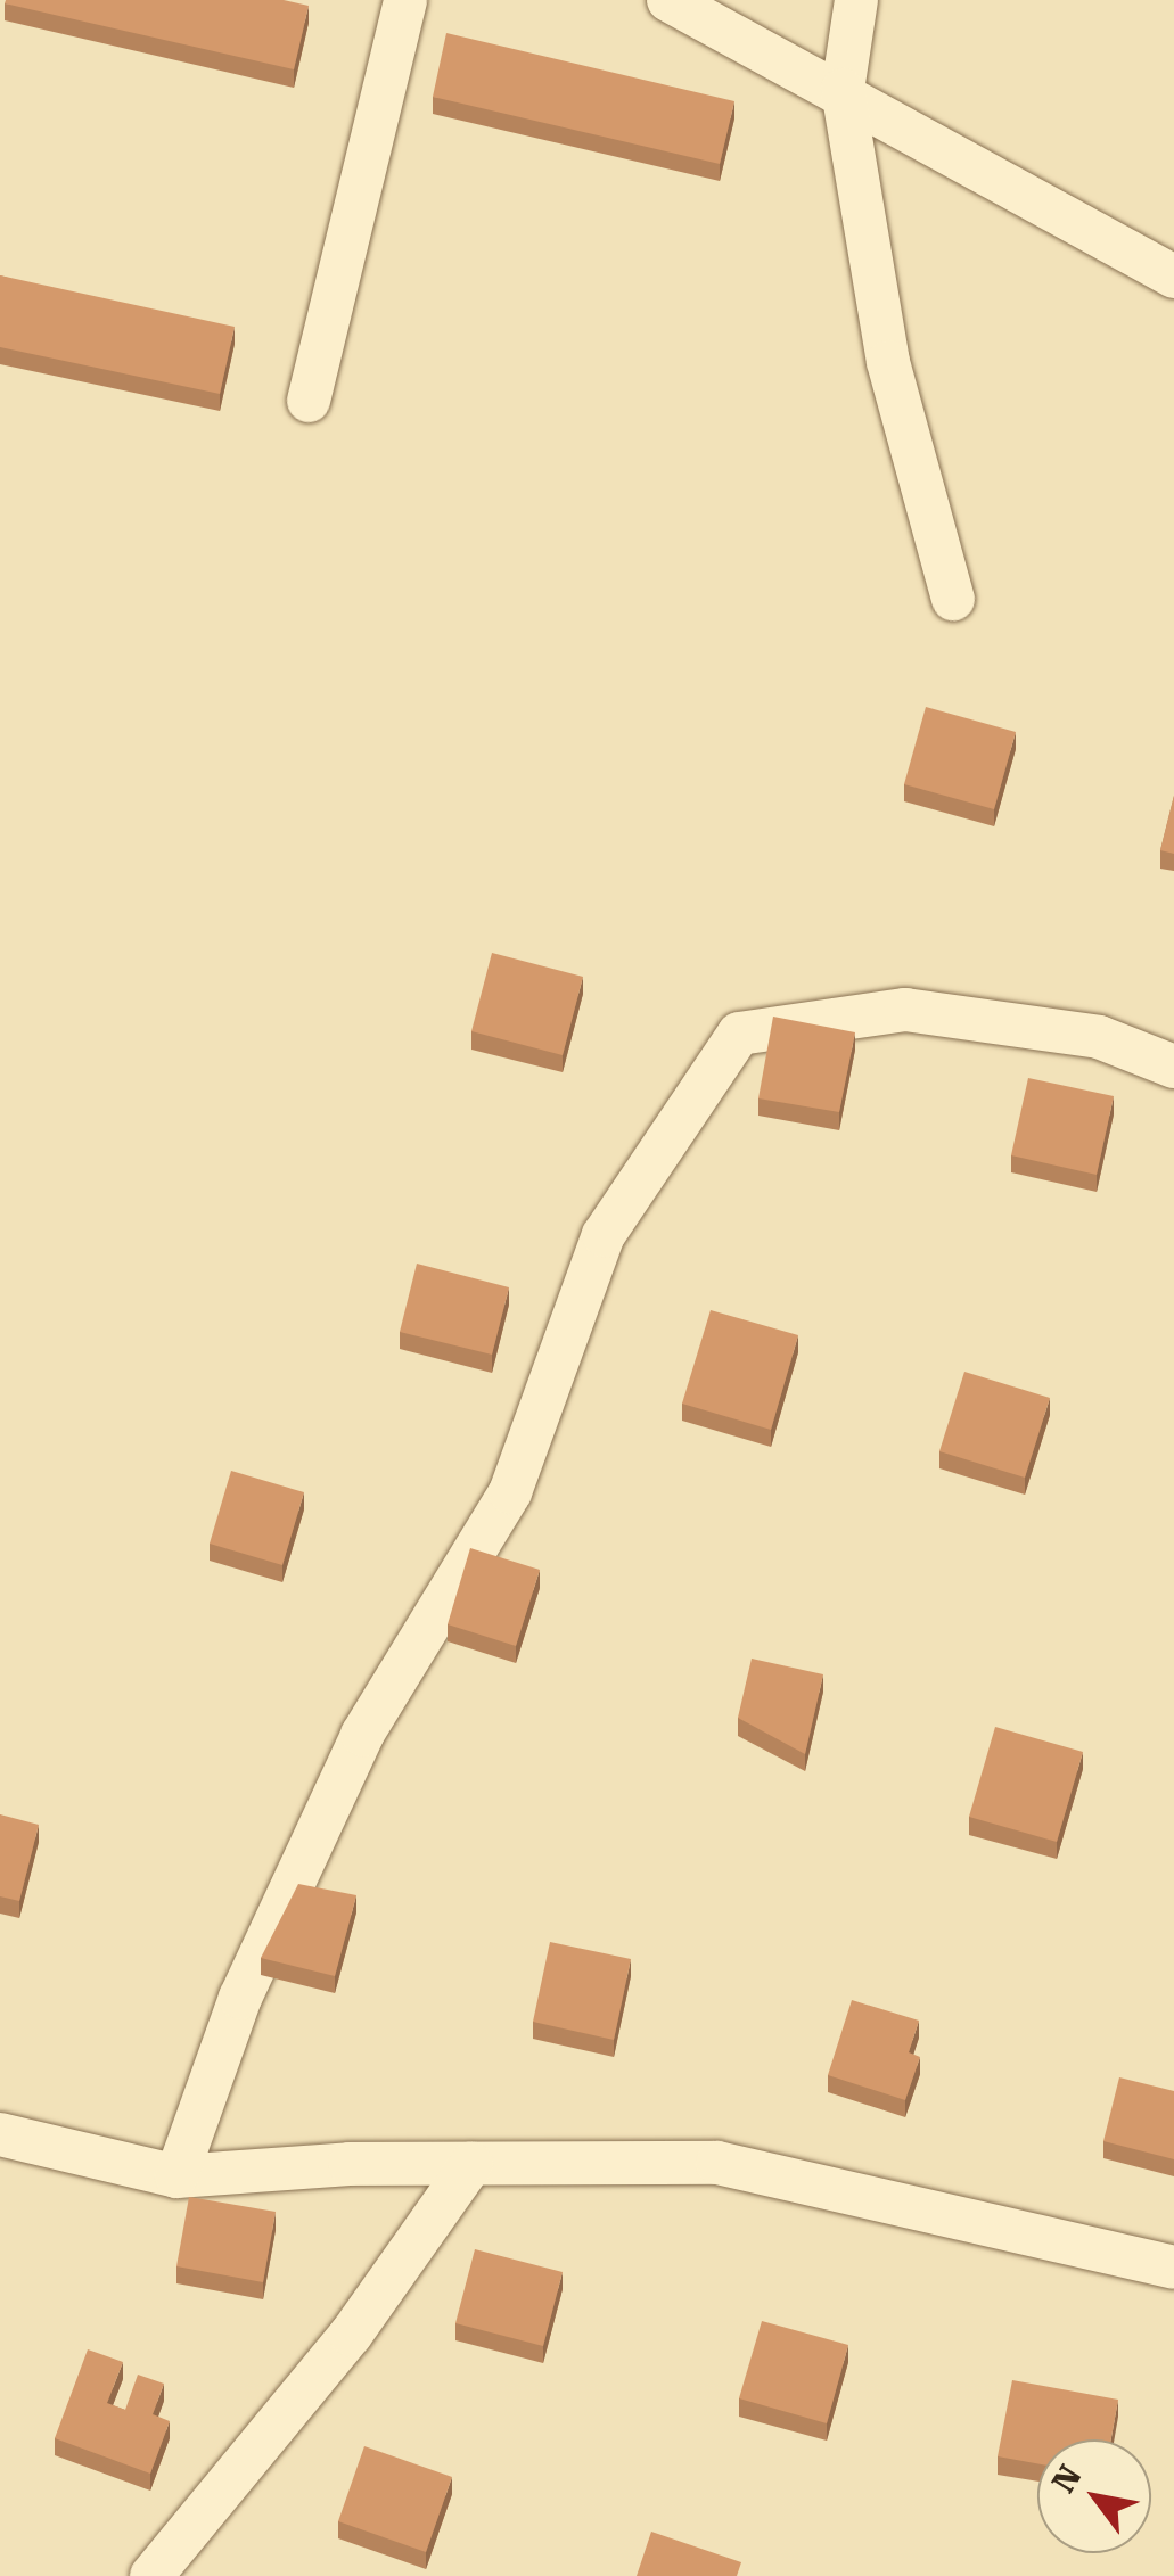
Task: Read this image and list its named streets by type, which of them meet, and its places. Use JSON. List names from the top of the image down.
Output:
{
  "north": "top left"
}
